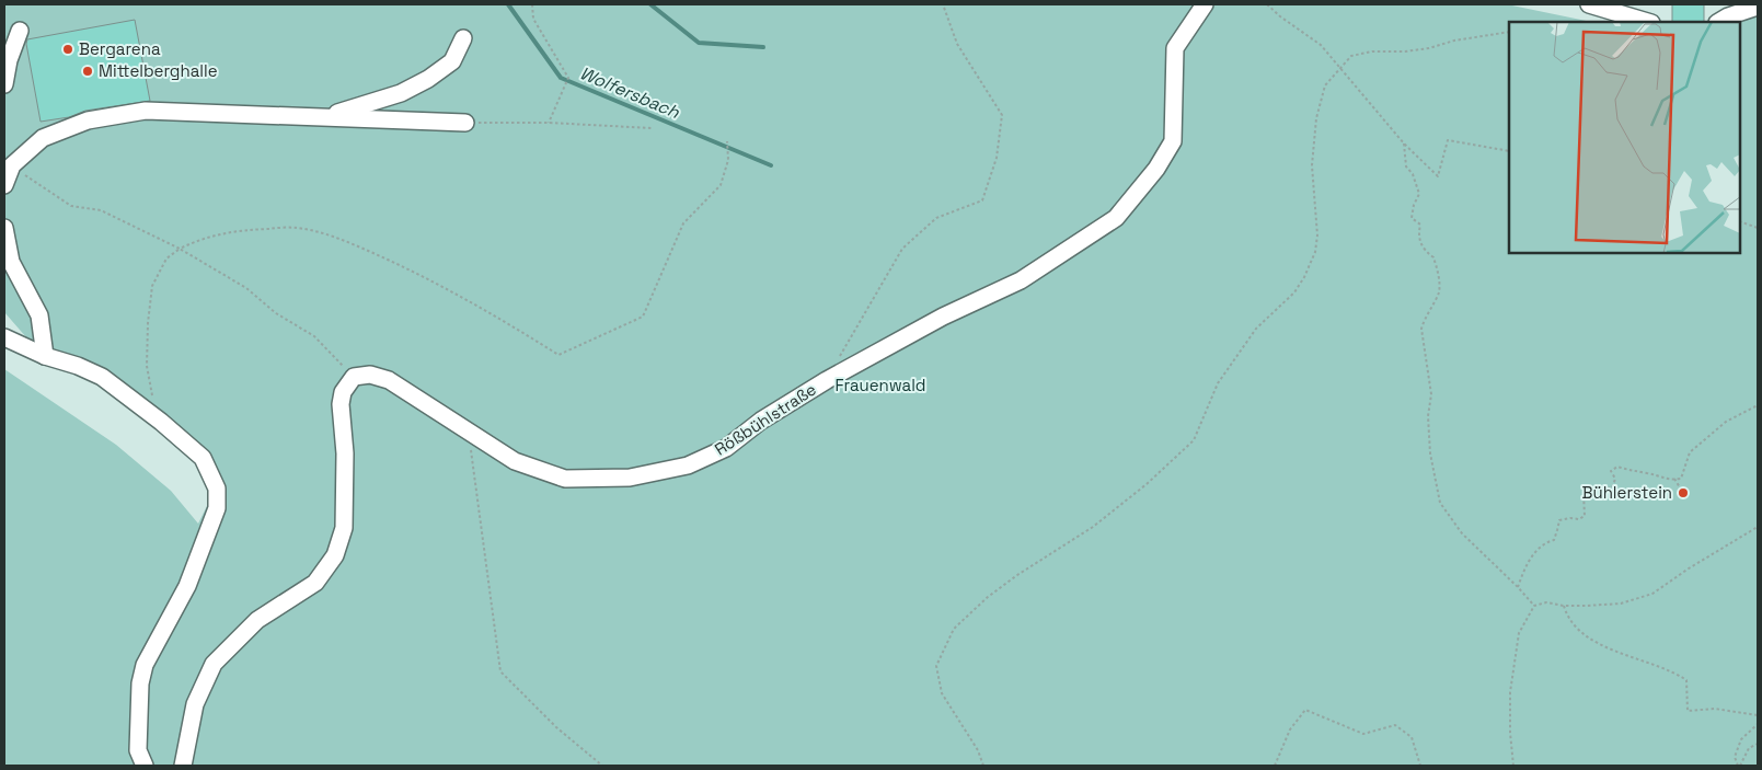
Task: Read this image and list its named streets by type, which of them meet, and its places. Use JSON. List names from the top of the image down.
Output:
{
  "streets": {
    "street": ["Rößbühlstraße"]
  },
  "water": ["Wolfersbach"],
  "parks": ["Frauenwald"],
  "places": ["Bergarena", "Mittelberghalle", "Bühlerstein"]
}
